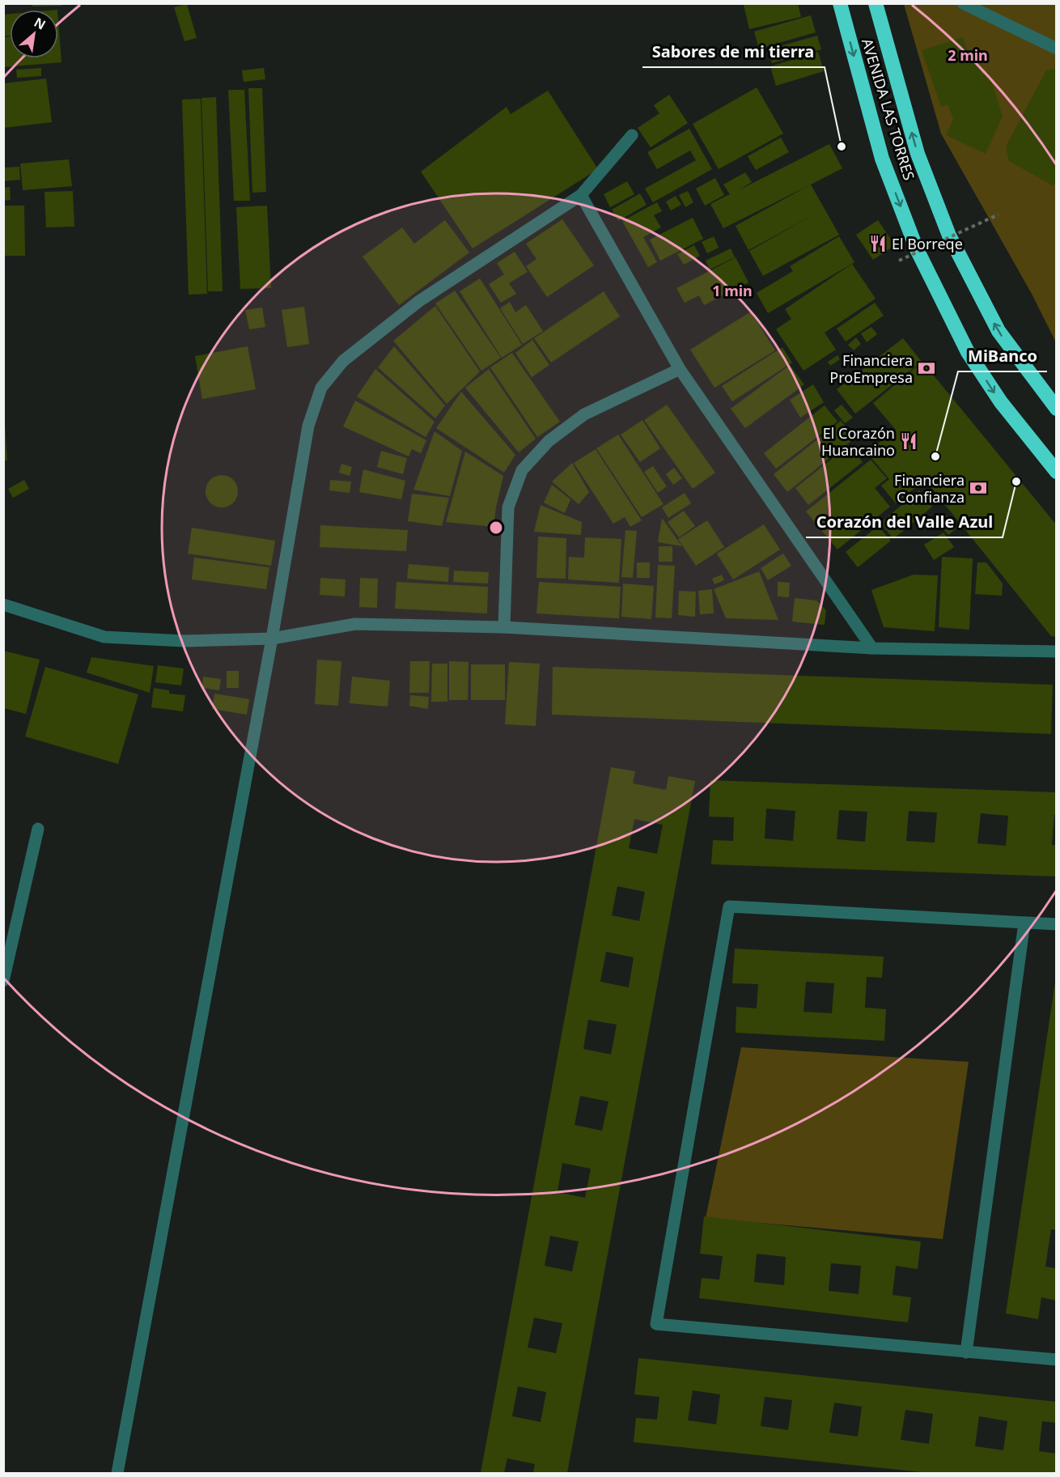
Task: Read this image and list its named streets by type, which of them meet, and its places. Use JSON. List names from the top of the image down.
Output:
{
  "streets": {
    "highway": ["AVENIDA LAS TORRES"]
  },
  "places": {
    "other": ["Sabores de mi tierra", "MiBanco", "Corazón del Valle Azul"],
    "restaurant": ["El Borreqe", "El Corazón Huancaino"],
    "bank": ["Financiera ProEmpresa", "Financiera Confianza"]
  },
  "north": "top right",
  "rings": ["2 min", "1 min"]
}
